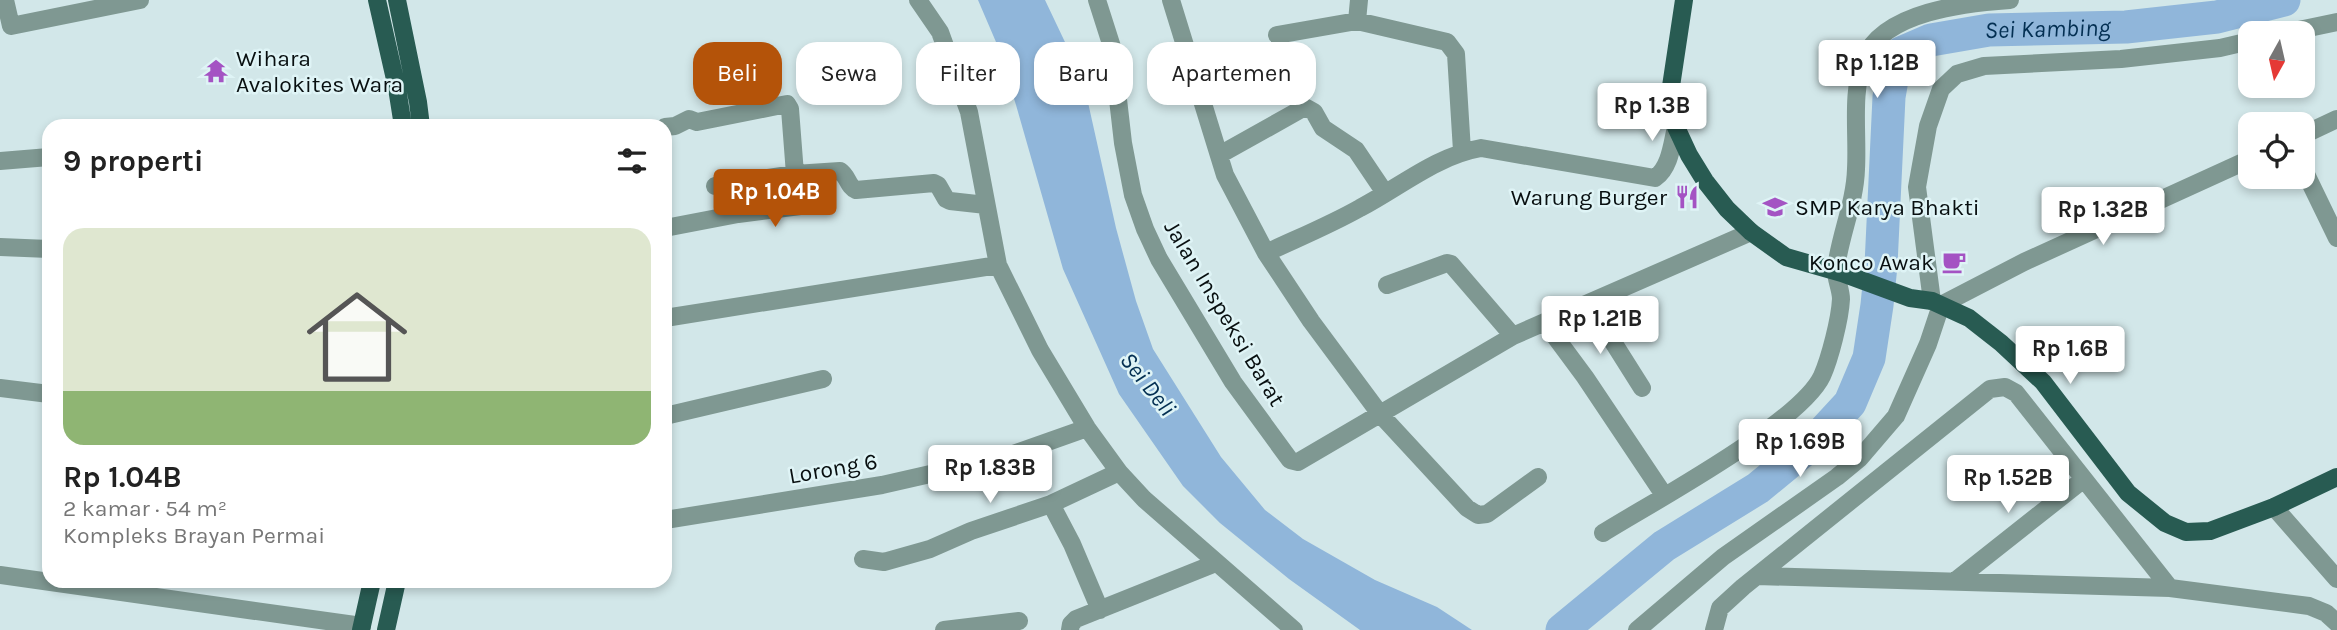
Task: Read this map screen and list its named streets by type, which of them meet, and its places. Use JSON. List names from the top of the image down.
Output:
{
  "streets": {
    "street": ["Jalan Inspeksi Barat", "Lorong 6"]
  },
  "water": ["Sei Kambing", "Sei Deli"],
  "places": {
    "temple": ["Wihara Avalokites Wara"],
    "restaurant": ["Warung Burger"],
    "school or university": ["SMP Karya Bhakti"],
    "cafe": ["Konco Awak"]
  },
  "north": "bottom",
  "page": {
    "price": [
      "Rp 1.12B",
      "Rp 1.3B",
      "Rp 1.04B",
      "Rp 1.32B",
      "Rp 1.21B",
      "Rp 1.6B",
      "Rp 1.69B",
      "Rp 1.83B",
      "Rp 1.52B"
    ],
    "chip": [
      "Beli",
      "Sewa",
      "Filter",
      "Baru",
      "Apartemen"
    ],
    "heading": "9 properti",
    "list": [
      {
        "name": "Rp 1.04B",
        "note": "2 kamar · 54 m² · Kompleks Brayan Permai"
      }
    ]
  }
}
